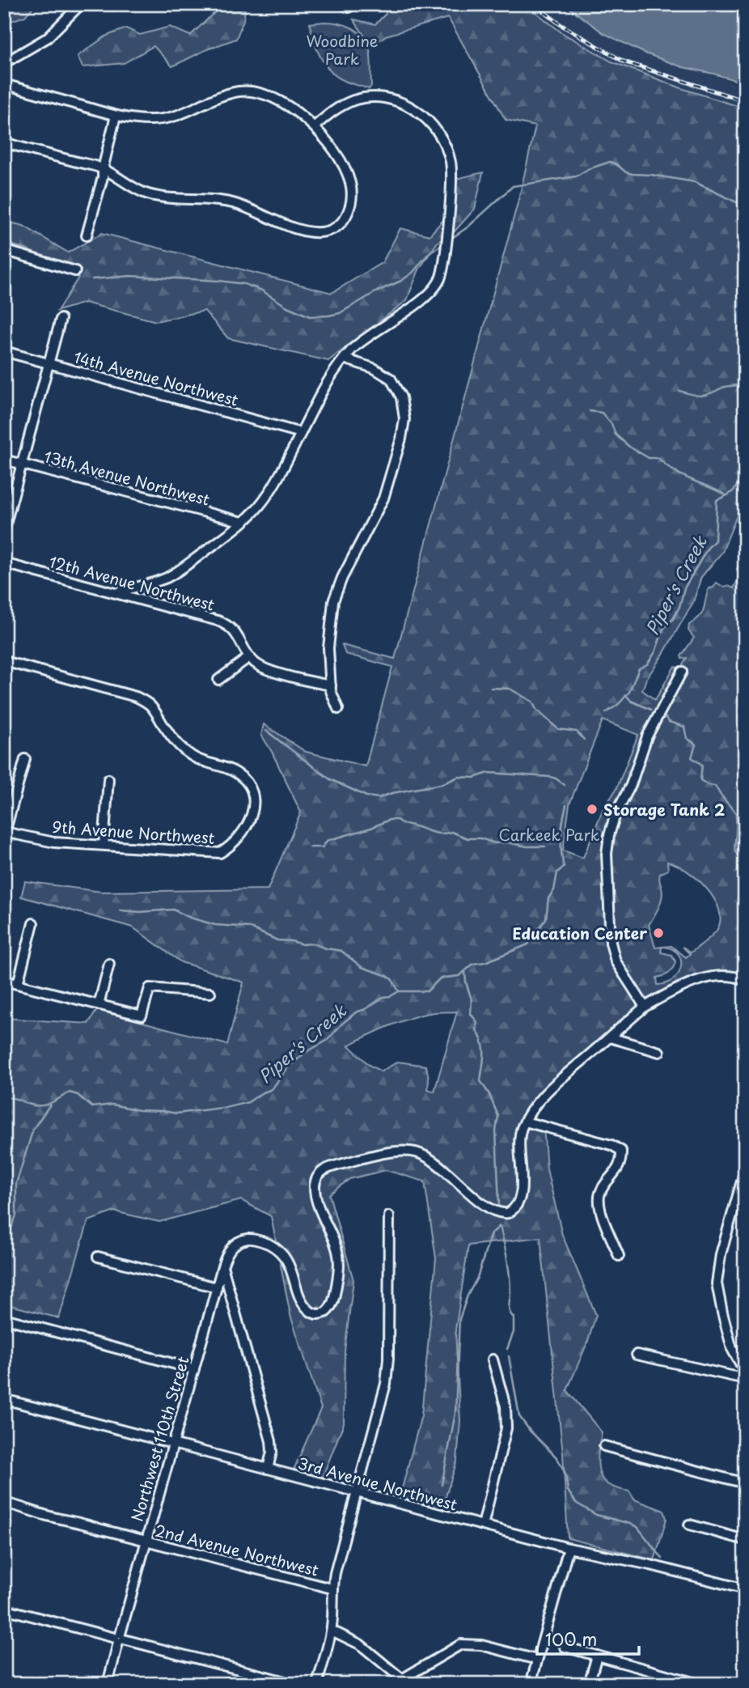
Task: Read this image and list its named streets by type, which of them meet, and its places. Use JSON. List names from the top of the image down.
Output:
{
  "streets": {
    "street": [
      "14th Avenue Northwest",
      "13th Avenue Northwest",
      "12th Avenue Northwest",
      "9th Avenue Northwest",
      "Northwest 110th Street",
      "3rd Avenue Northwest",
      "2nd Avenue Northwest"
    ]
  },
  "crossings": [
    ["Northwest 110th Street", "3rd Avenue Northwest"],
    ["Northwest 110th Street", "2nd Avenue Northwest"]
  ],
  "water": ["Piper's Creek"],
  "parks": ["Woodbine Park", "Carkeek Park"],
  "places": ["Storage Tank 2", "Education Center"],
  "scale_bar": "100 m"
}
